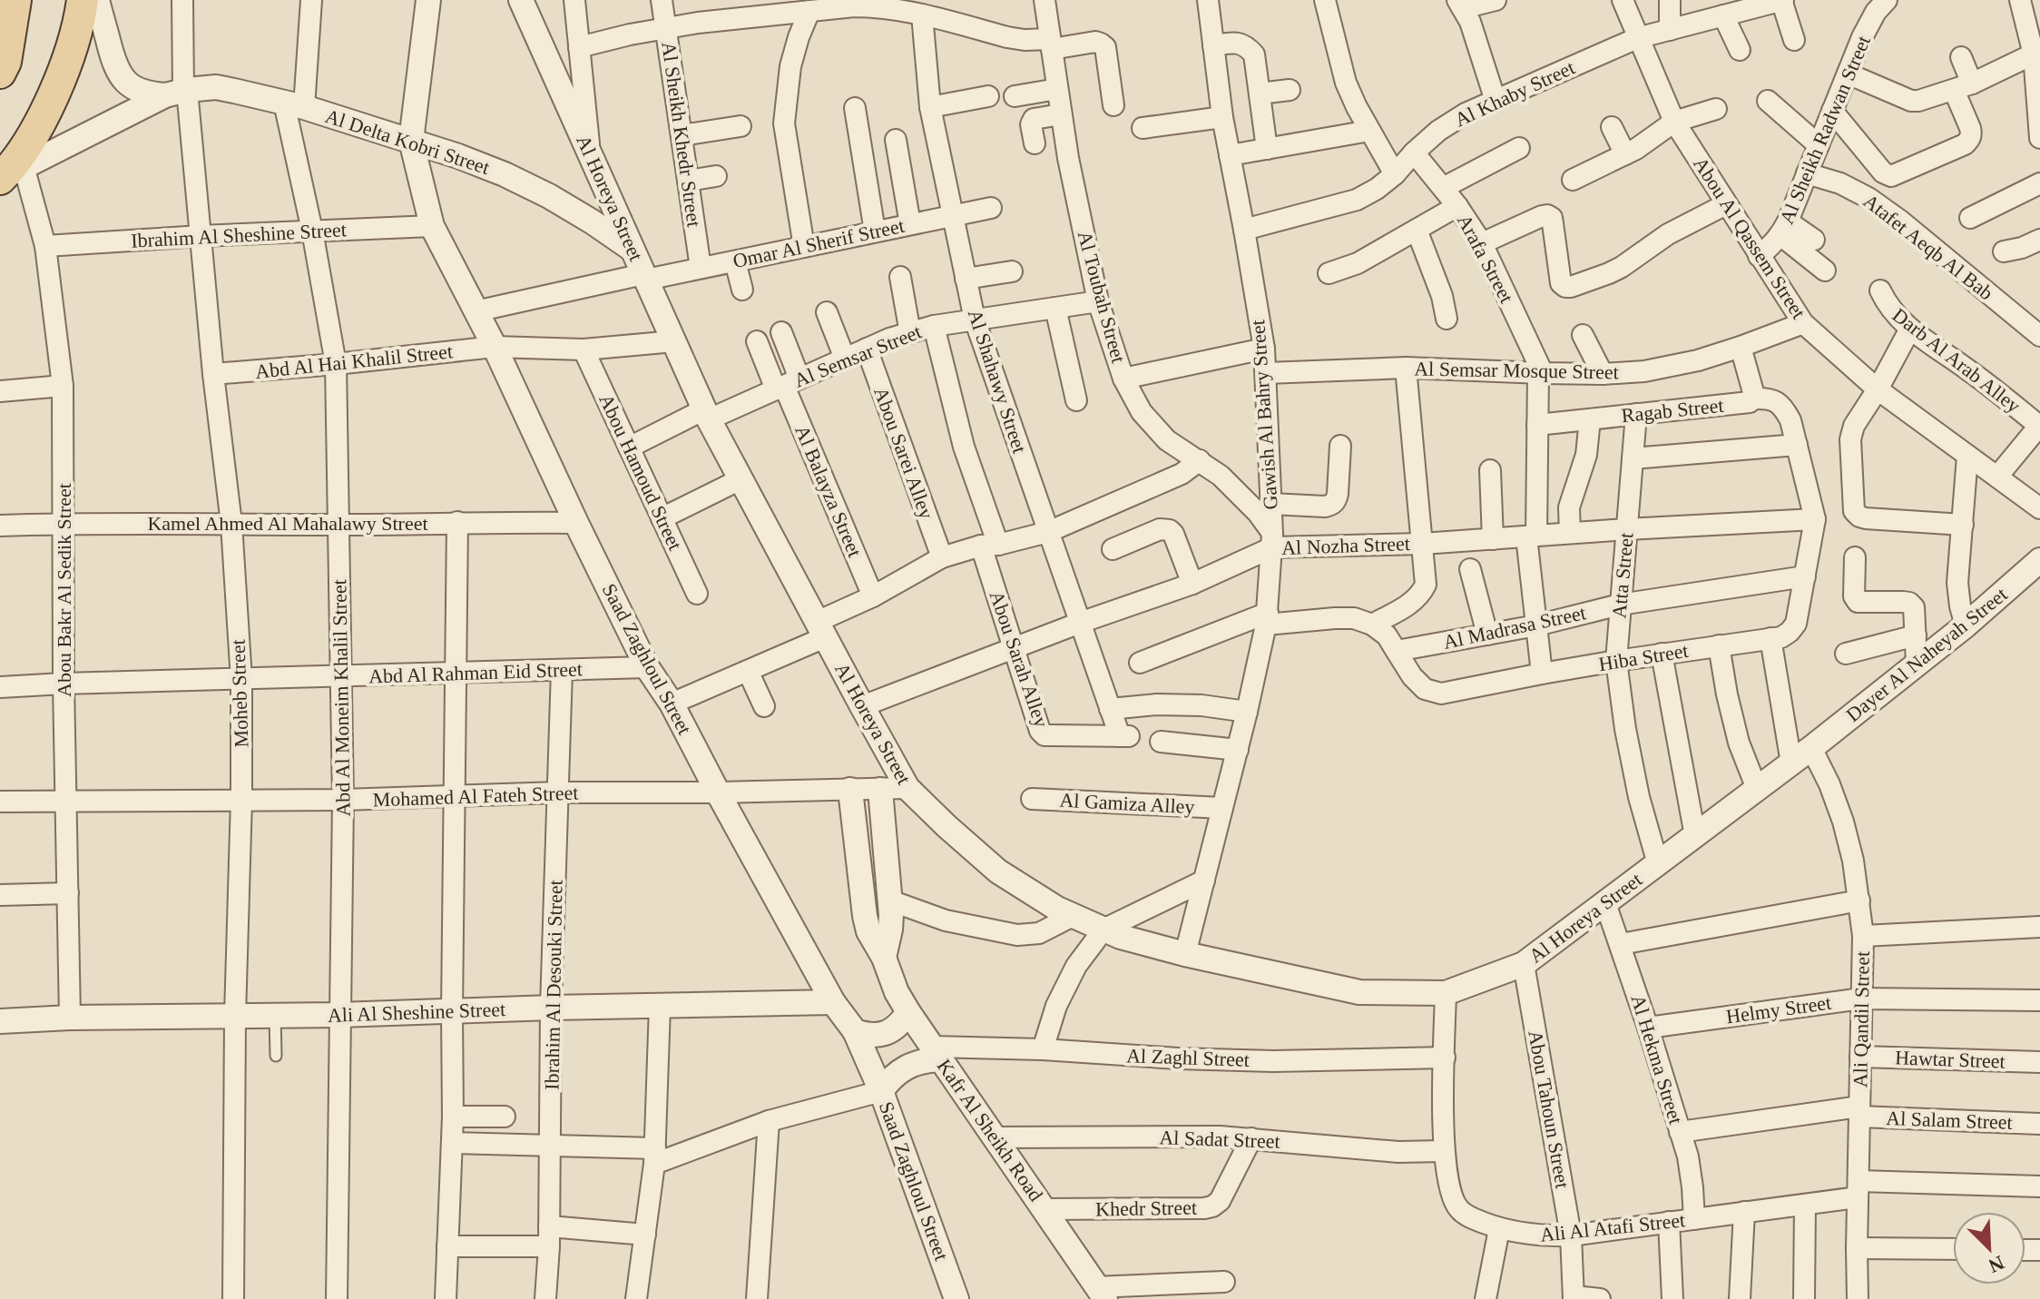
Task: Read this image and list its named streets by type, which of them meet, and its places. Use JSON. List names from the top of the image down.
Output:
{
  "streets": {
    "street": [
      "Al Khaby Street",
      "Al Sheikh Radwan Street",
      "Al Sheikh Khedr Street",
      "Al Delta Kobri Street",
      "Al Horeya Street",
      "Ibrahim Al Sheshine Street",
      "Abou Al Qassem Street",
      "Omar Al Sherif Street",
      "Atafet Aeqb Al Bab",
      "Arafa Street",
      "Al Toubah Street",
      "Al Semsar Street",
      "Darb Al Arab Alley",
      "Abd Al Hai Khalil Street",
      "Al Semsar Mosque Street",
      "Al Shahawy Street",
      "Ragab Street",
      "Gawish Al Bahry Street",
      "Abou Sarei Alley",
      "Abou Hamoud Street",
      "Al Balayza Street",
      "Kamel Ahmed Al Mahalawy Street",
      "Al Nozha Street",
      "Atta Street",
      "Abou Bakr Al Sedik Street",
      "Al Madrasa Street",
      "Dayer Al Naheyah Street",
      "Hiba Street",
      "Saad Zaghloul Street",
      "Abou Sarah Alley",
      "Abd Al Rahman Eid Street",
      "Moheb Street",
      "Abd Al Moneim Khalil Street",
      "Mohamed Al Fateh Street",
      "Al Gamiza Alley",
      "Ibrahim Al Desouki Street",
      "Helmy Street",
      "Ali Al Sheshine Street",
      "Ali Qandil Street",
      "Al Zaghl Street",
      "Al Hekma Street",
      "Hawtar Street",
      "Abou Tahoun Street",
      "Al Salam Street",
      "Kafr Al Sheikh Road",
      "Al Sadat Street",
      "Khedr Street",
      "Ali Al Atafi Street"
    ]
  },
  "crossings": [
    ["Al Khaby Street", "Abou Al Qassem Street"],
    ["Al Khaby Street", "Arafa Street"],
    ["Al Khaby Street", "Gawish Al Bahry Street"],
    ["Al Sheikh Radwan Street", "Abou Al Qassem Street"],
    ["Al Sheikh Radwan Street", "Atafet Aeqb Al Bab"],
    ["Al Sheikh Khedr Street", "Omar Al Sherif Street"],
    ["Al Delta Kobri Street", "Al Horeya Street"],
    ["Al Delta Kobri Street", "Saad Zaghloul Street"],
    ["Al Delta Kobri Street", "Moheb Street"],
    ["Al Delta Kobri Street", "Abd Al Moneim Khalil Street"],
    ["Al Horeya Street", "Omar Al Sherif Street"],
    ["Al Horeya Street", "Al Semsar Street"],
    ["Al Horeya Street", "Abd Al Hai Khalil Street"],
    ["Al Horeya Street", "Gawish Al Bahry Street"],
    ["Al Horeya Street", "Al Nozha Street"],
    ["Al Horeya Street", "Atta Street"],
    ["Al Horeya Street", "Dayer Al Naheyah Street"],
    ["Al Horeya Street", "Mohamed Al Fateh Street"],
    ["Al Horeya Street", "Ali Qandil Street"],
    ["Al Horeya Street", "Al Hekma Street"],
    ["Al Horeya Street", "Abou Tahoun Street"],
    ["Al Horeya Street", "Ali Al Atafi Street"],
    ["Ibrahim Al Sheshine Street", "Abou Bakr Al Sedik Street"],
    ["Ibrahim Al Sheshine Street", "Saad Zaghloul Street"],
    ["Ibrahim Al Sheshine Street", "Moheb Street"],
    ["Ibrahim Al Sheshine Street", "Abd Al Moneim Khalil Street"],
    ["Abou Al Qassem Street", "Al Semsar Mosque Street"],
    ["Omar Al Sherif Street", "Al Shahawy Street"],
    ["Omar Al Sherif Street", "Saad Zaghloul Street"],
    ["Arafa Street", "Al Semsar Mosque Street"],
    ["Al Toubah Street", "Al Semsar Street"],
    ["Al Toubah Street", "Gawish Al Bahry Street"],
    ["Al Toubah Street", "Al Nozha Street"],
    ["Al Semsar Street", "Al Shahawy Street"],
    ["Al Semsar Street", "Abou Sarei Alley"],
    ["Al Semsar Street", "Abou Hamoud Street"],
    ["Al Semsar Street", "Al Balayza Street"],
    ["Al Semsar Street", "Abou Sarah Alley"],
    ["Abd Al Hai Khalil Street", "Abou Hamoud Street"],
    ["Abd Al Hai Khalil Street", "Saad Zaghloul Street"],
    ["Abd Al Hai Khalil Street", "Moheb Street"],
    ["Abd Al Hai Khalil Street", "Abd Al Moneim Khalil Street"],
    ["Al Semsar Mosque Street", "Ragab Street"],
    ["Al Semsar Mosque Street", "Gawish Al Bahry Street"],
    ["Al Shahawy Street", "Al Nozha Street"],
    ["Al Shahawy Street", "Abou Sarah Alley"],
    ["Ragab Street", "Atta Street"],
    ["Ragab Street", "Hiba Street"],
    ["Gawish Al Bahry Street", "Al Nozha Street"],
    ["Gawish Al Bahry Street", "Al Gamiza Alley"],
    ["Kamel Ahmed Al Mahalawy Street", "Abou Bakr Al Sedik Street"],
    ["Kamel Ahmed Al Mahalawy Street", "Saad Zaghloul Street"],
    ["Kamel Ahmed Al Mahalawy Street", "Moheb Street"],
    ["Kamel Ahmed Al Mahalawy Street", "Abd Al Moneim Khalil Street"],
    ["Al Nozha Street", "Atta Street"],
    ["Al Nozha Street", "Hiba Street"],
    ["Al Nozha Street", "Abou Sarah Alley"],
    ["Atta Street", "Al Madrasa Street"],
    ["Atta Street", "Hiba Street"],
    ["Abou Bakr Al Sedik Street", "Abd Al Rahman Eid Street"],
    ["Abou Bakr Al Sedik Street", "Mohamed Al Fateh Street"],
    ["Abou Bakr Al Sedik Street", "Ali Al Sheshine Street"],
    ["Al Madrasa Street", "Hiba Street"],
    ["Dayer Al Naheyah Street", "Ali Qandil Street"],
    ["Saad Zaghloul Street", "Abd Al Rahman Eid Street"],
    ["Saad Zaghloul Street", "Mohamed Al Fateh Street"],
    ["Saad Zaghloul Street", "Ali Al Sheshine Street"],
    ["Abd Al Rahman Eid Street", "Moheb Street"],
    ["Abd Al Rahman Eid Street", "Abd Al Moneim Khalil Street"],
    ["Abd Al Rahman Eid Street", "Ibrahim Al Desouki Street"],
    ["Moheb Street", "Mohamed Al Fateh Street"],
    ["Moheb Street", "Ali Al Sheshine Street"],
    ["Abd Al Moneim Khalil Street", "Mohamed Al Fateh Street"],
    ["Abd Al Moneim Khalil Street", "Ali Al Sheshine Street"],
    ["Mohamed Al Fateh Street", "Ibrahim Al Desouki Street"],
    ["Mohamed Al Fateh Street", "Kafr Al Sheikh Road"],
    ["Ibrahim Al Desouki Street", "Ali Al Sheshine Street"],
    ["Helmy Street", "Ali Qandil Street"],
    ["Helmy Street", "Al Hekma Street"],
    ["Ali Qandil Street", "Hawtar Street"],
    ["Ali Qandil Street", "Al Salam Street"],
    ["Ali Qandil Street", "Ali Al Atafi Street"],
    ["Al Zaghl Street", "Kafr Al Sheikh Road"],
    ["Al Zaghl Street", "Ali Al Atafi Street"],
    ["Al Hekma Street", "Al Salam Street"],
    ["Al Hekma Street", "Ali Al Atafi Street"],
    ["Abou Tahoun Street", "Ali Al Atafi Street"],
    ["Kafr Al Sheikh Road", "Al Sadat Street"],
    ["Kafr Al Sheikh Road", "Khedr Street"],
    ["Al Sadat Street", "Khedr Street"],
    ["Al Sadat Street", "Ali Al Atafi Street"]
  ],
  "north": "bottom right"
}
